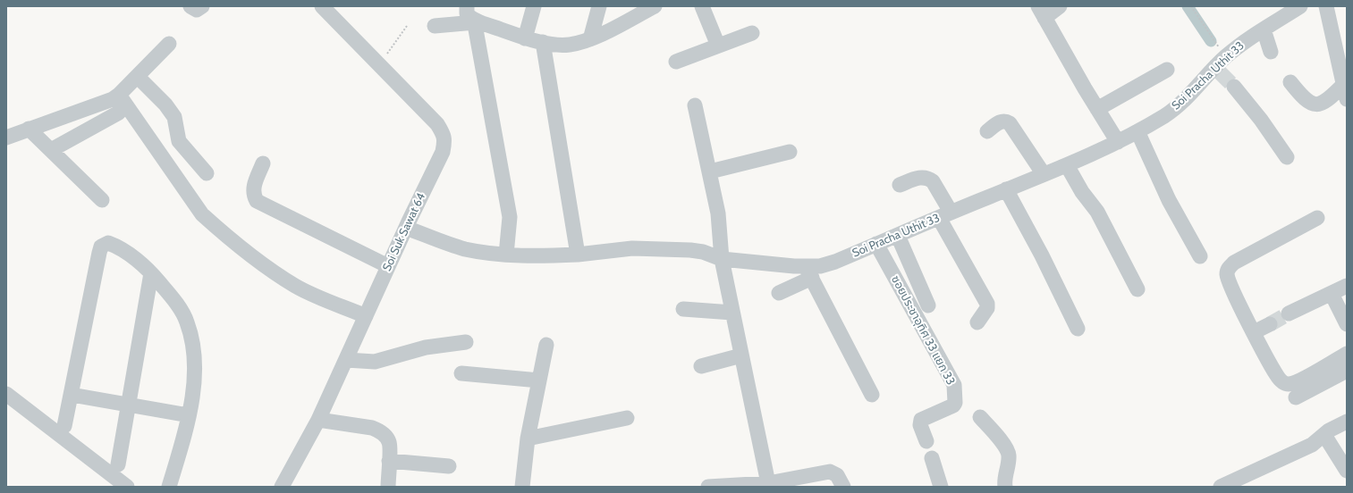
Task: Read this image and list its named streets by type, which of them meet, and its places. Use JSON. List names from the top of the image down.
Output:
{
  "streets": {
    "street": ["Soi Pracha Uthit 33", "Soi Suk Sawat 64", "ซอยประชาอุทิศ 33 แยก 33"]
  },
  "crossings": [
    ["Soi Pracha Uthit 33", "Soi Suk Sawat 64"],
    ["Soi Pracha Uthit 33", "ซอยประชาอุทิศ 33 แยก 33"]
  ]
}
